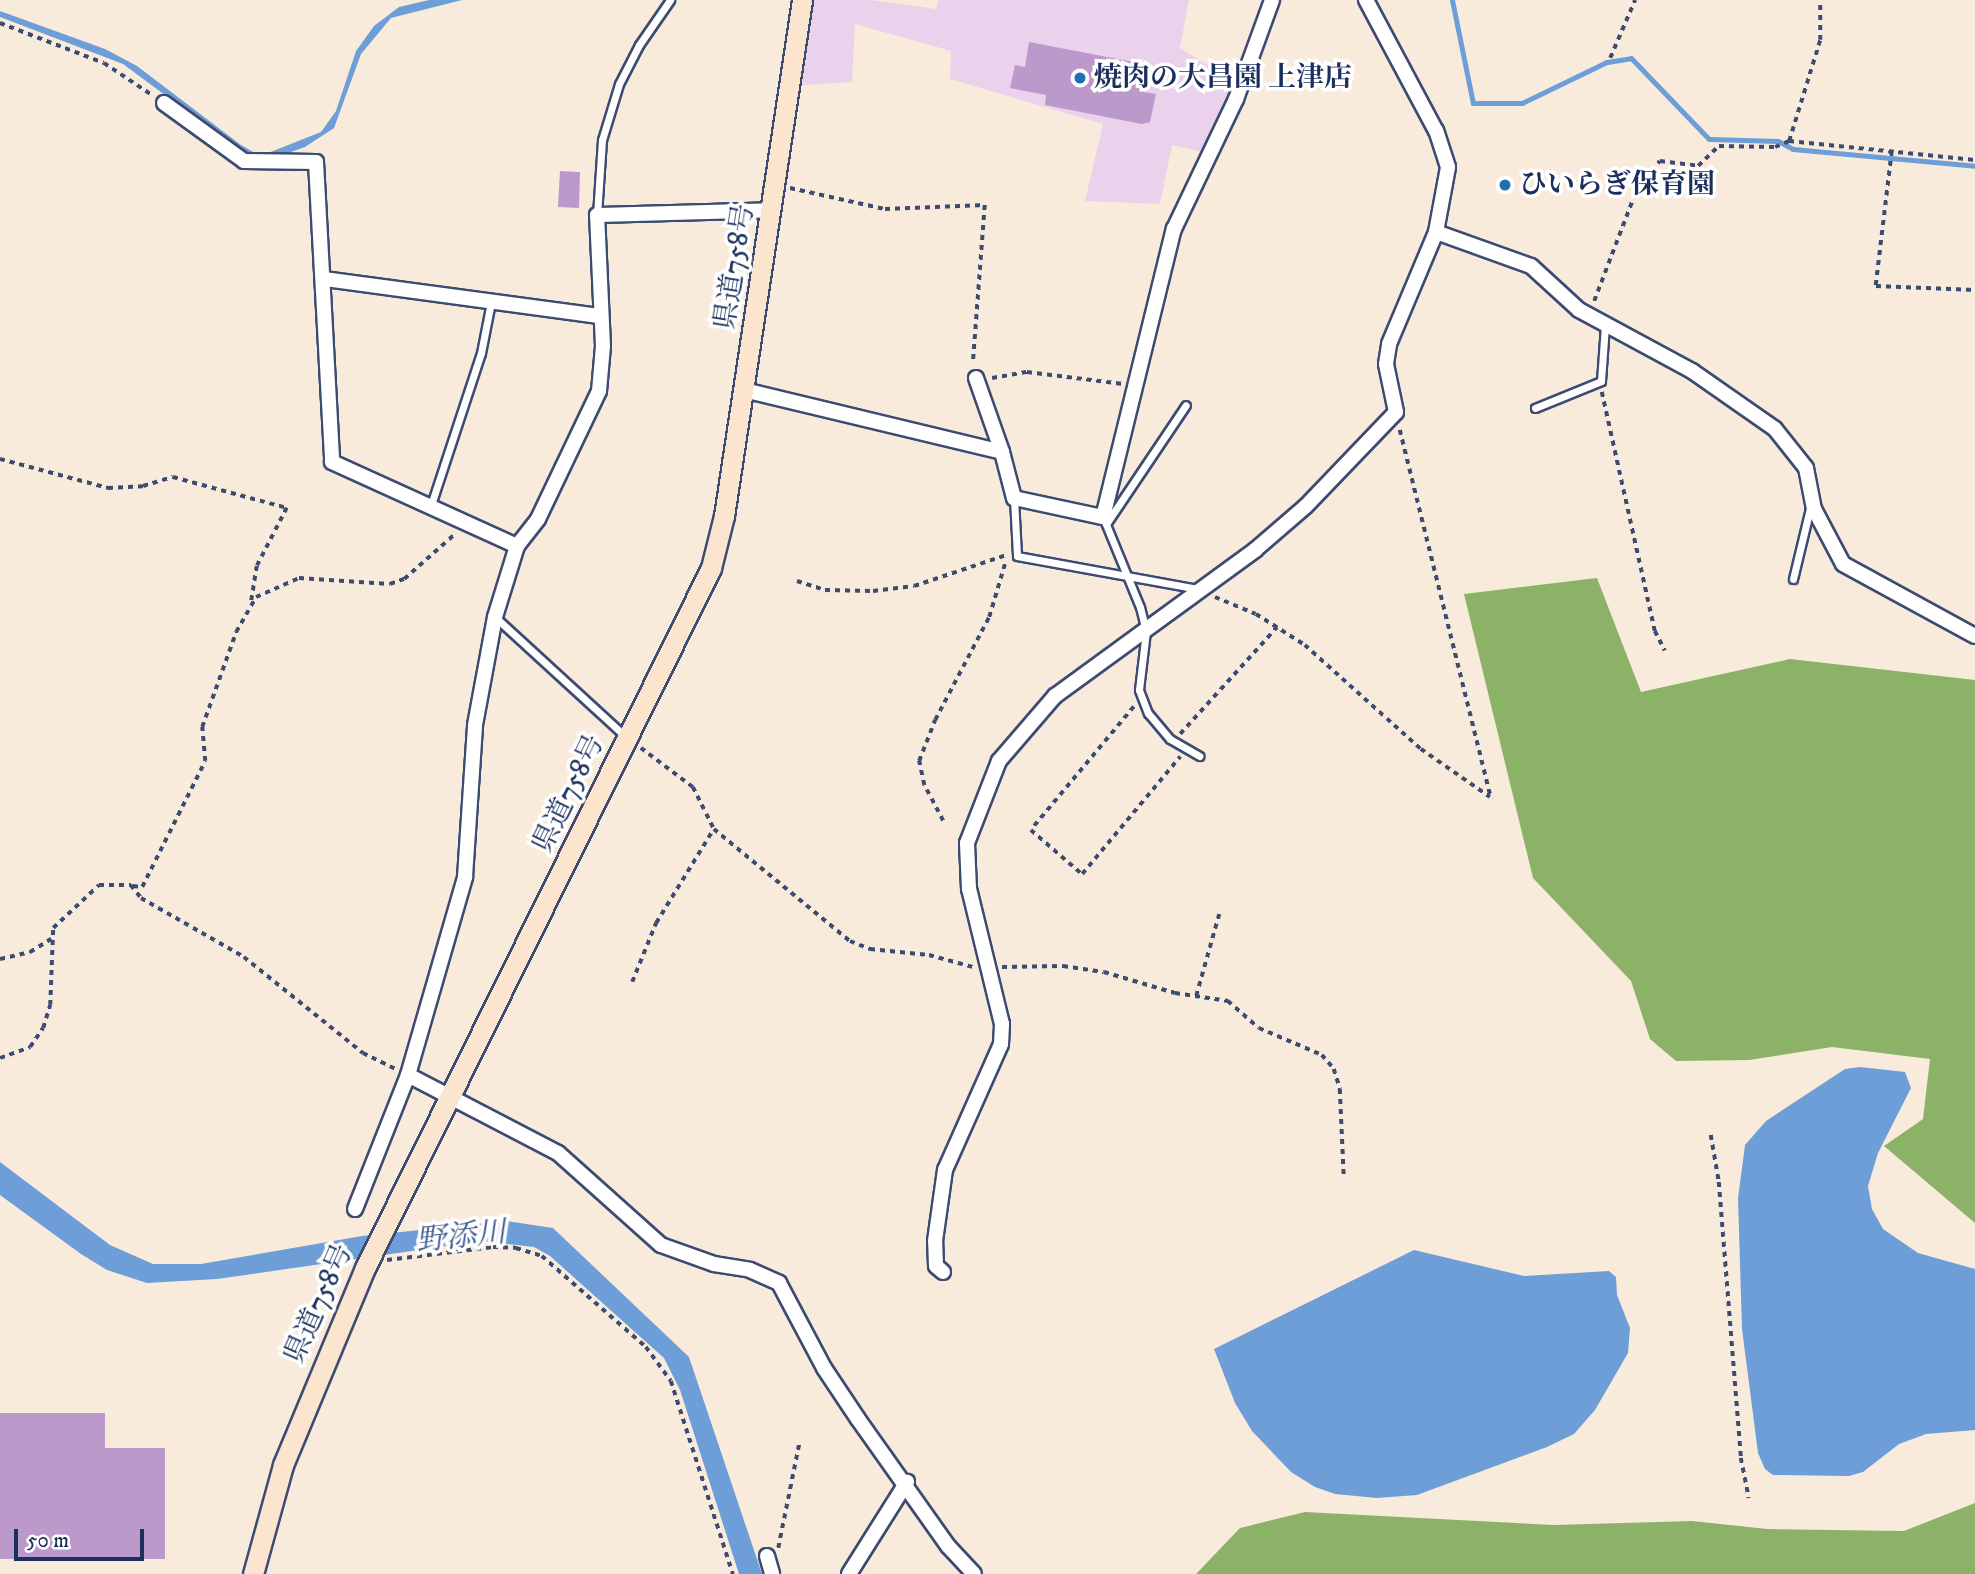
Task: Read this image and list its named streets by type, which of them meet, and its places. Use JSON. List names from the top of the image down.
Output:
{
  "streets": {
    "main road": ["県道758号"]
  },
  "water": ["野添川"],
  "places": ["焼肉の大昌園 上津店", "ひいらぎ保育園"],
  "scale_bar": "50 m"
}
